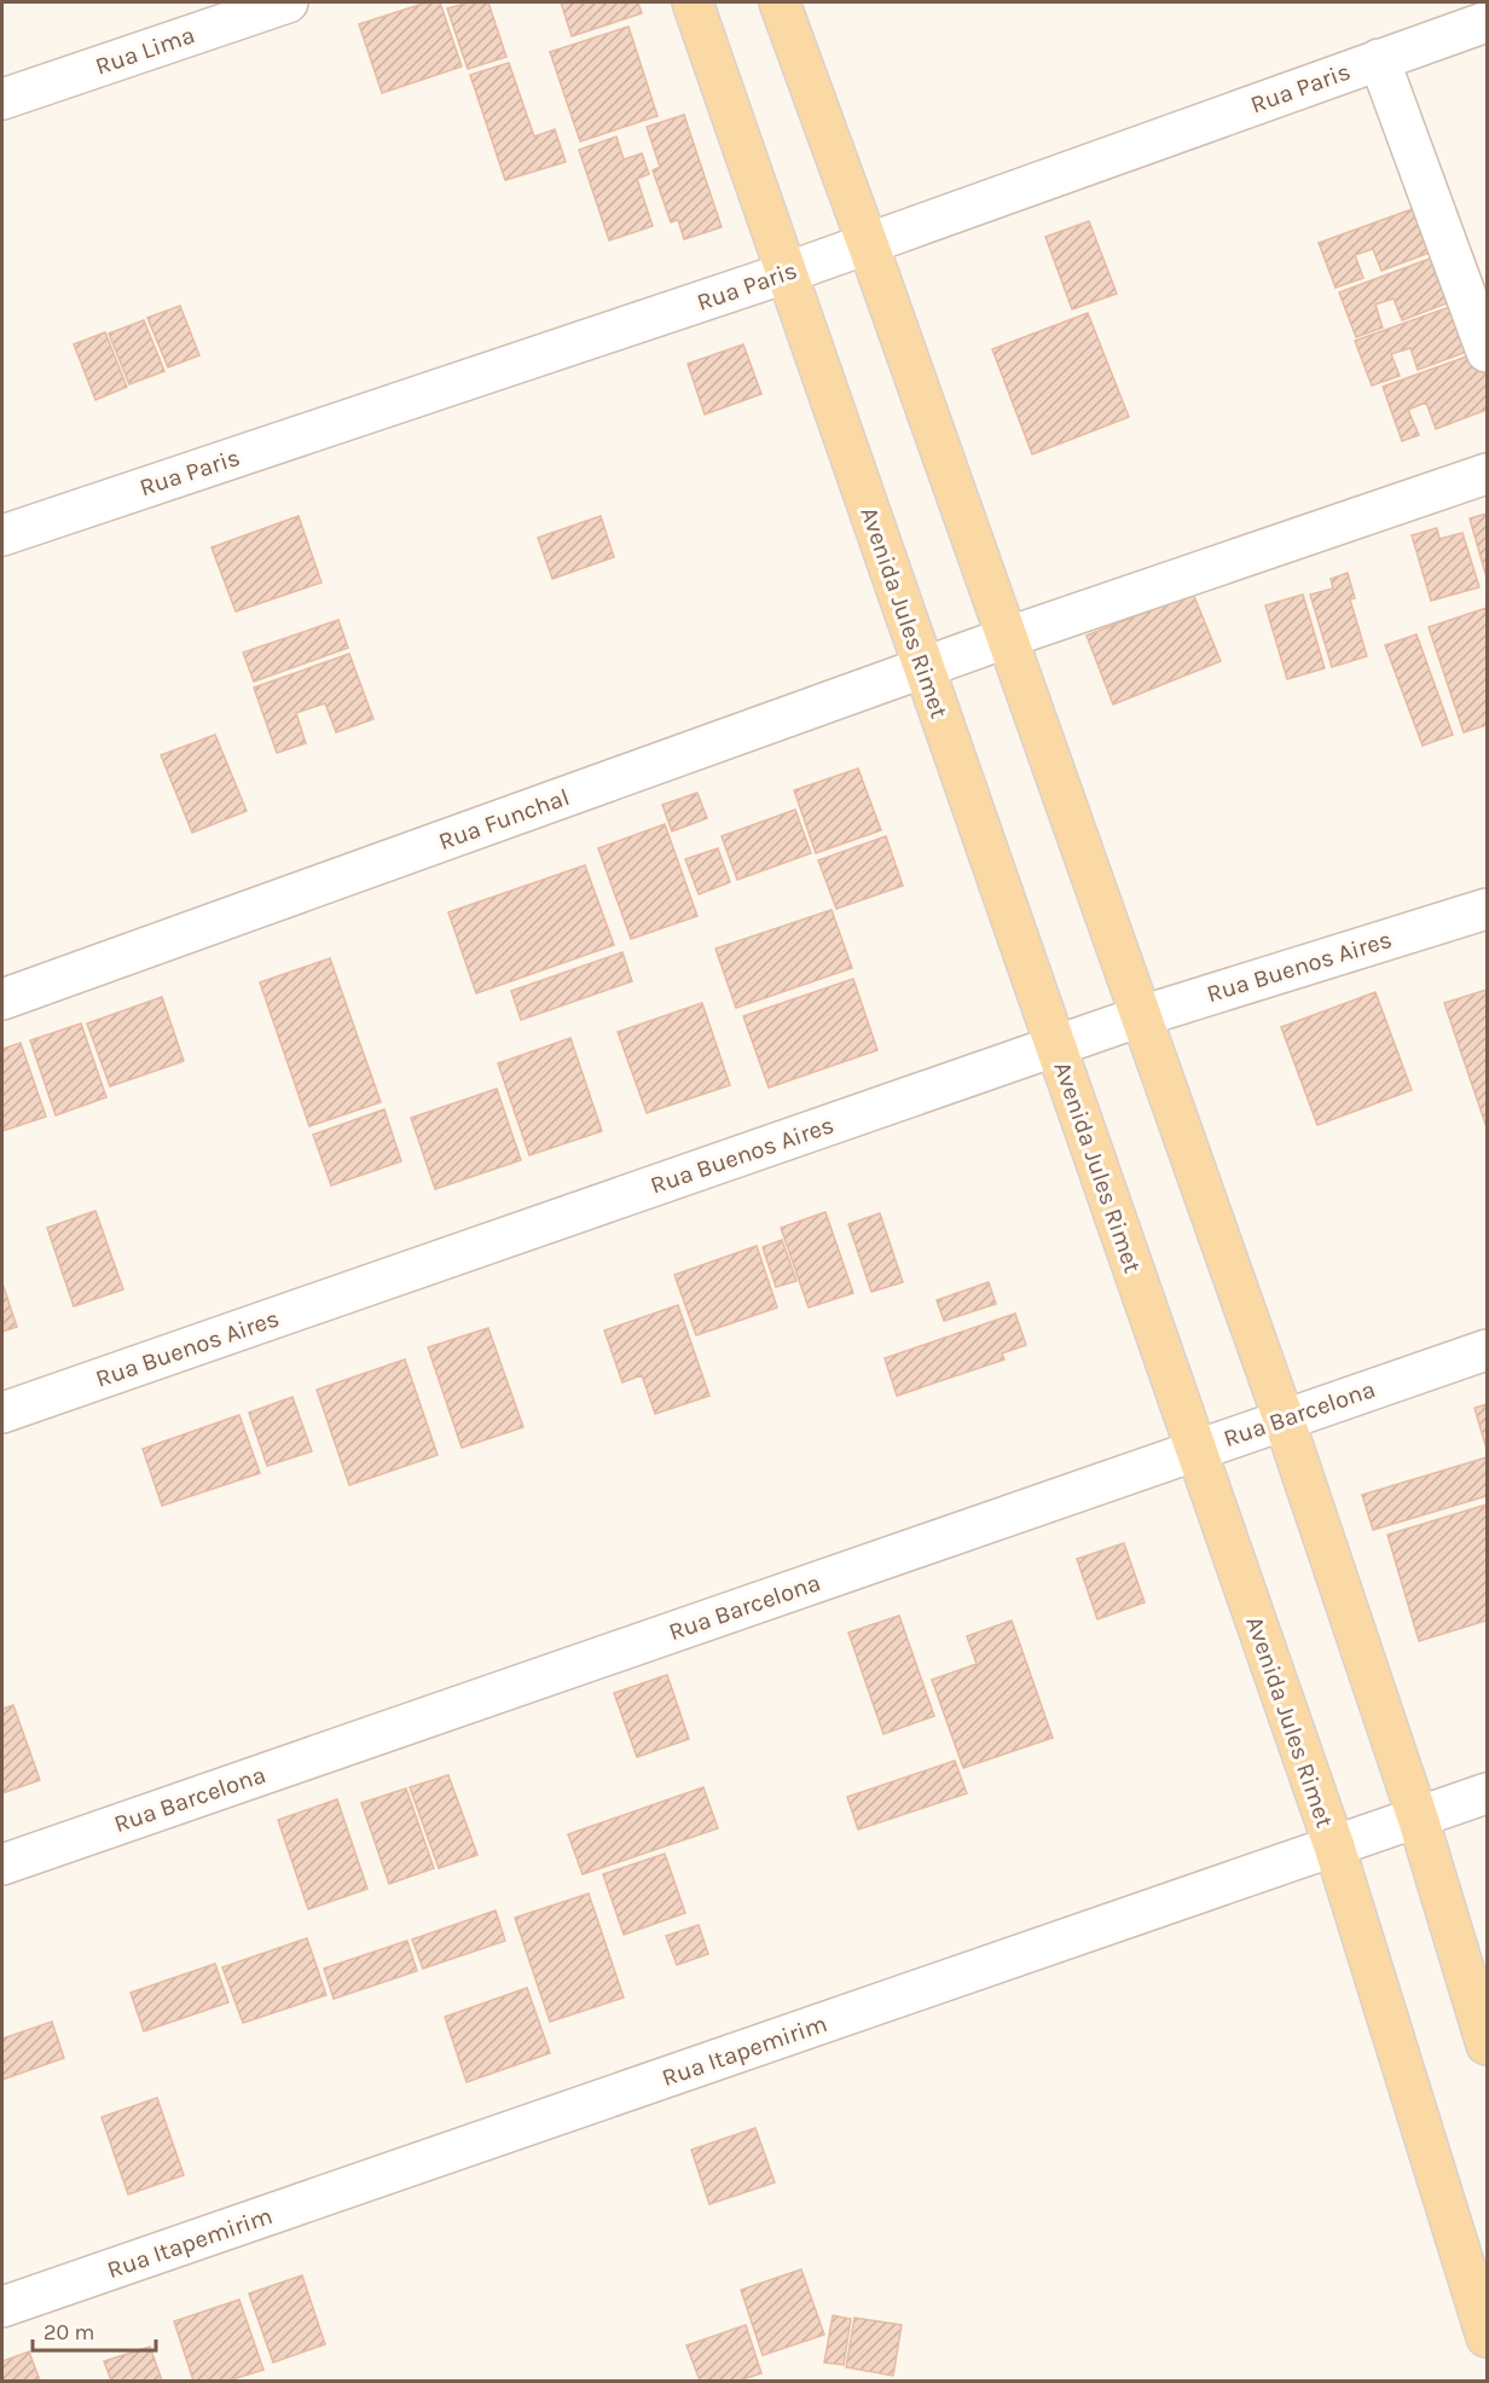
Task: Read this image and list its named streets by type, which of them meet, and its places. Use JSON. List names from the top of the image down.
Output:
{
  "streets": {
    "main road": ["Avenida Jules Rimet"],
    "street": [
      "Rua Lima",
      "Rua Paris",
      "Rua Funchal",
      "Rua Buenos Aires",
      "Rua Barcelona",
      "Rua Itapemirim"
    ]
  },
  "crossings": [
    ["Rua Paris", "Avenida Jules Rimet"],
    ["Avenida Jules Rimet", "Rua Funchal"],
    ["Avenida Jules Rimet", "Rua Buenos Aires"],
    ["Avenida Jules Rimet", "Rua Barcelona"],
    ["Avenida Jules Rimet", "Rua Itapemirim"]
  ],
  "scale_bar": "20 m"
}
